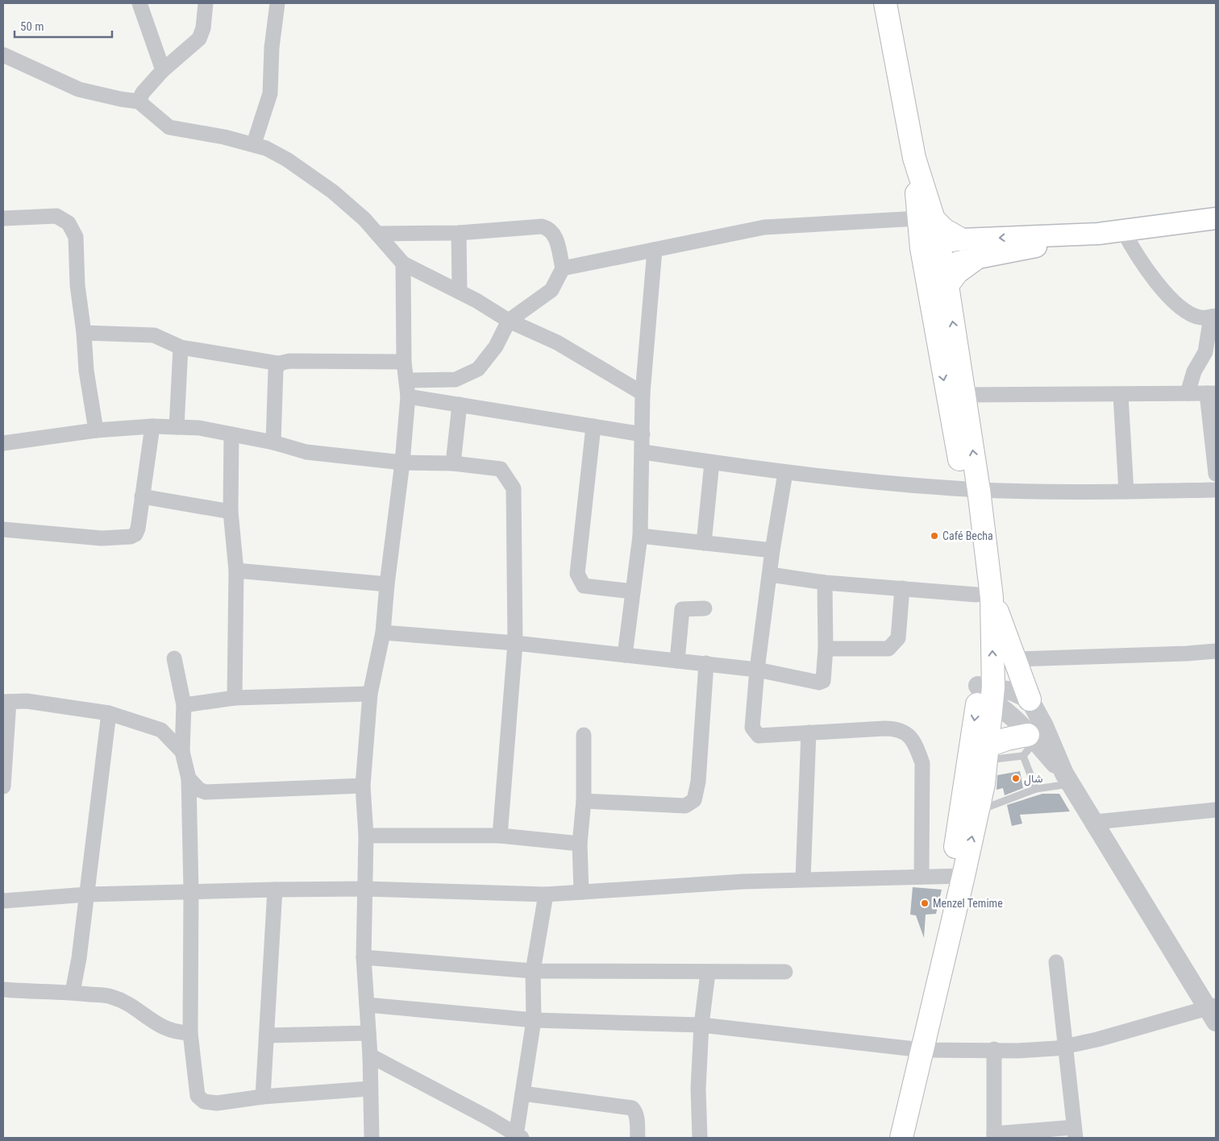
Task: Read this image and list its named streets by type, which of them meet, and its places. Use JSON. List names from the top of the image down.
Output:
{
  "places": ["Café Becha", "شال", "Menzel Temime"],
  "scale_bar": "50 m"
}
